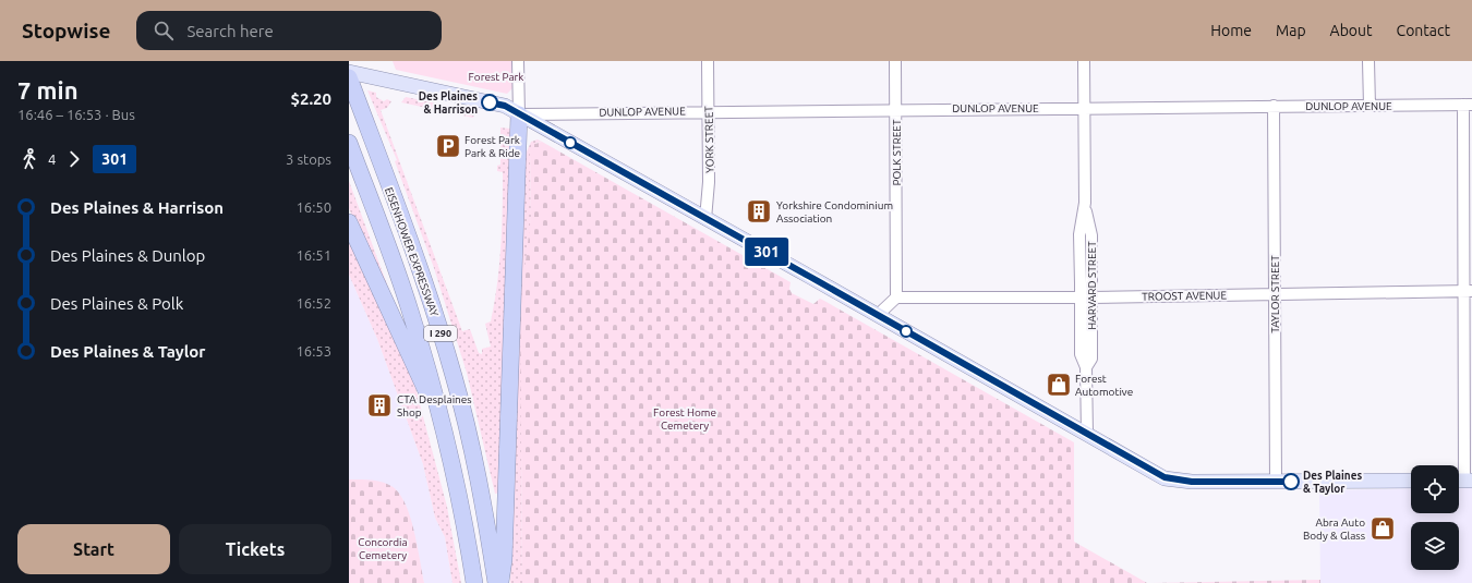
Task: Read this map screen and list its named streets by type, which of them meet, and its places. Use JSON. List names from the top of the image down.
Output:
{
  "streets": {
    "highway": ["EISENHOWER EXPRESSWAY", "I 290"],
    "street": [
      "DUNLOP AVENUE",
      "YORK STREET",
      "POLK STREET",
      "HARVARD STREET",
      "TAYLOR STREET",
      "TROOST AVENUE"
    ]
  },
  "crossings": [
    ["DUNLOP AVENUE", "YORK STREET"],
    ["DUNLOP AVENUE", "POLK STREET"],
    ["DUNLOP AVENUE", "HARVARD STREET"],
    ["DUNLOP AVENUE", "TAYLOR STREET"],
    ["POLK STREET", "TROOST AVENUE"],
    ["HARVARD STREET", "TROOST AVENUE"],
    ["TAYLOR STREET", "TROOST AVENUE"]
  ],
  "parks": ["Forest Park", "Forest Home Cemetery", "Concordia Cemetery"],
  "places": {
    "other": ["Des Plaines & Harrison", "Des Plaines & Taylor"],
    "parking": ["Forest Park Park & Ride"],
    "building": ["Yorkshire Condominium Association", "CTA Desplaines Shop"],
    "shop": ["Forest Automotive", "Abra Auto Body & Glass"]
  },
  "lines": ["bus line 301"],
  "page": {
    "header": "Stopwise",
    "search": "Search here",
    "nav": [
      "Home",
      "Map",
      "About",
      "Contact"
    ],
    "heading": ["7 min", "16:46 – 16:53 · Bus", "$2.20"],
    "on_map": "301",
    "legs": ["4", "301", "3 stops"],
    "list": [
      {
        "name": "Des Plaines & Harrison",
        "value": "16:50"
      },
      {
        "name": "Des Plaines & Dunlop",
        "value": "16:51"
      },
      {
        "name": "Des Plaines & Polk",
        "value": "16:52"
      },
      {
        "name": "Des Plaines & Taylor",
        "value": "16:53"
      }
    ],
    "buttons": ["Start", "Tickets"]
  }
}
